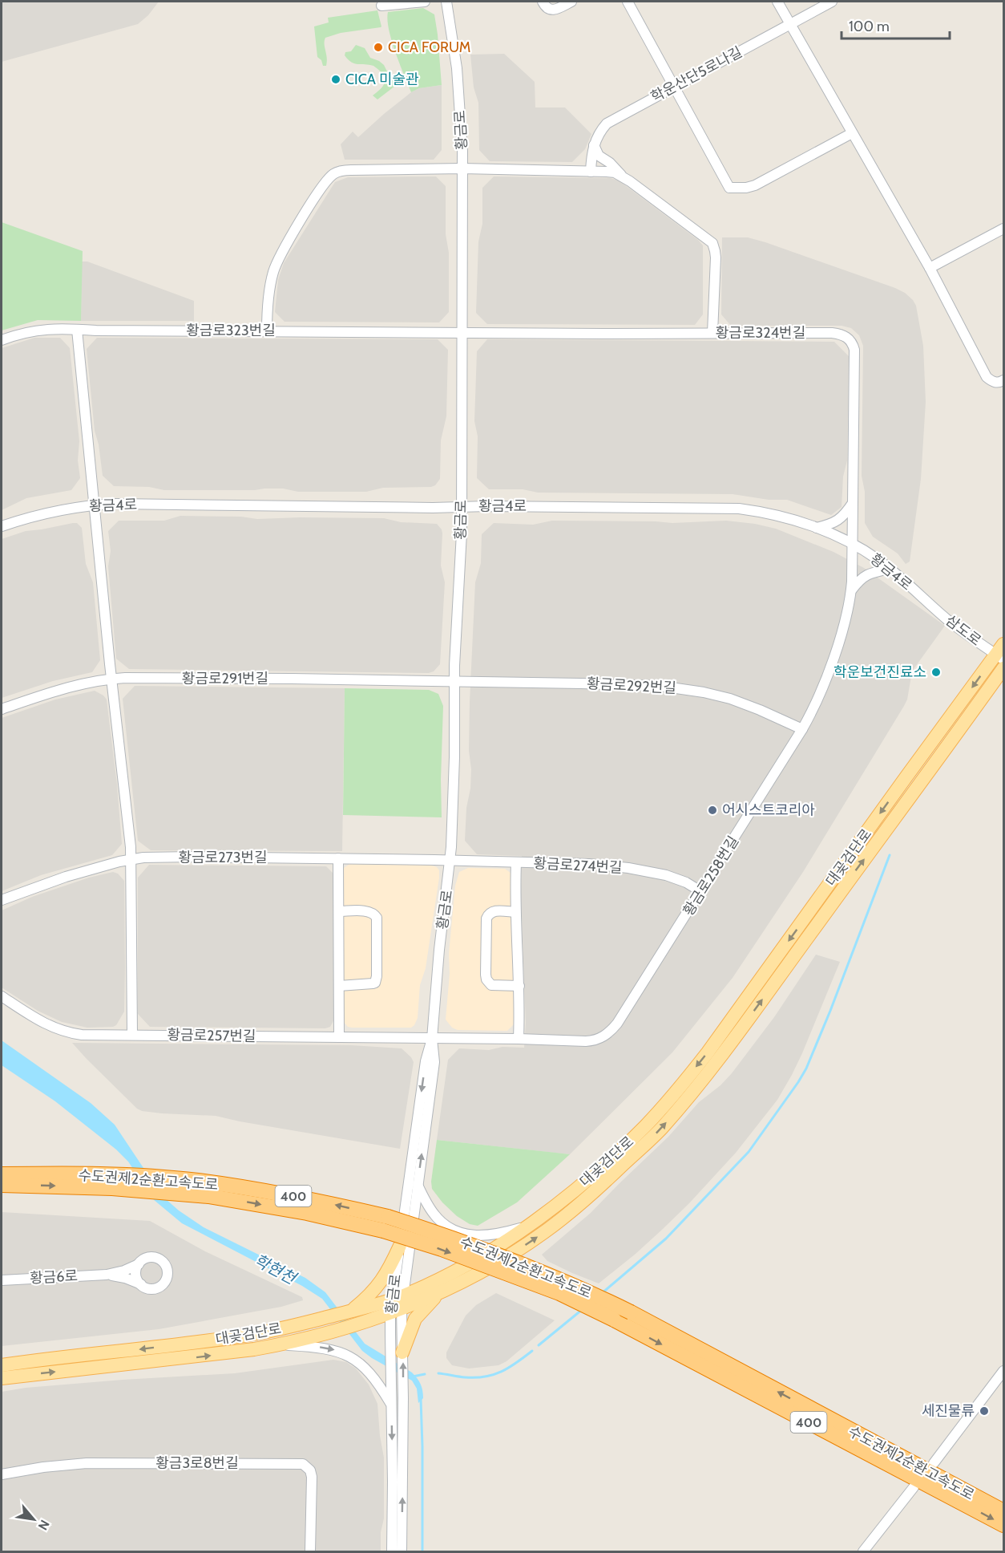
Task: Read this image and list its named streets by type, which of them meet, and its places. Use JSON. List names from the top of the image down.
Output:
{
  "streets": {
    "highway": ["수도권제2순환고속도로", "400"],
    "main road": ["대곶검단로"],
    "street": [
      "학운산단5로나길",
      "황금로",
      "황금로323번길",
      "황금로324번길",
      "황금4로",
      "삼도로",
      "황금로291번길",
      "황금로292번길",
      "황금로273번길",
      "황금로274번길",
      "황금로258번길",
      "황금로257번길",
      "황금6로",
      "황금3로8번길"
    ]
  },
  "crossings": [
    ["황금로", "황금로323번길"],
    ["황금로", "황금로324번길"],
    ["황금로", "황금4로"],
    ["황금로", "황금로291번길"],
    ["황금로", "황금로292번길"],
    ["황금로", "황금로273번길"],
    ["황금로", "대곶검단로"],
    ["황금로", "황금로274번길"],
    ["황금로", "황금로258번길"],
    ["황금로", "황금로257번길"],
    ["황금로323번길", "황금로324번길"],
    ["황금로324번길", "황금4로"],
    ["황금로324번길", "황금로258번길"],
    ["황금4로", "삼도로"],
    ["황금4로", "황금로258번길"],
    ["삼도로", "대곶검단로"],
    ["황금로291번길", "황금로292번길"],
    ["황금로292번길", "황금로258번길"],
    ["황금로273번길", "황금로274번길"],
    ["황금로274번길", "황금로258번길"],
    ["황금로258번길", "황금로257번길"]
  ],
  "water": ["학현천"],
  "places": [
    "CICA FORUM",
    "CICA 미술관",
    "학운보건진료소",
    "어시스트코리아",
    "세진물류"
  ],
  "scale_bar": "100 m",
  "north": "bottom right"
}
